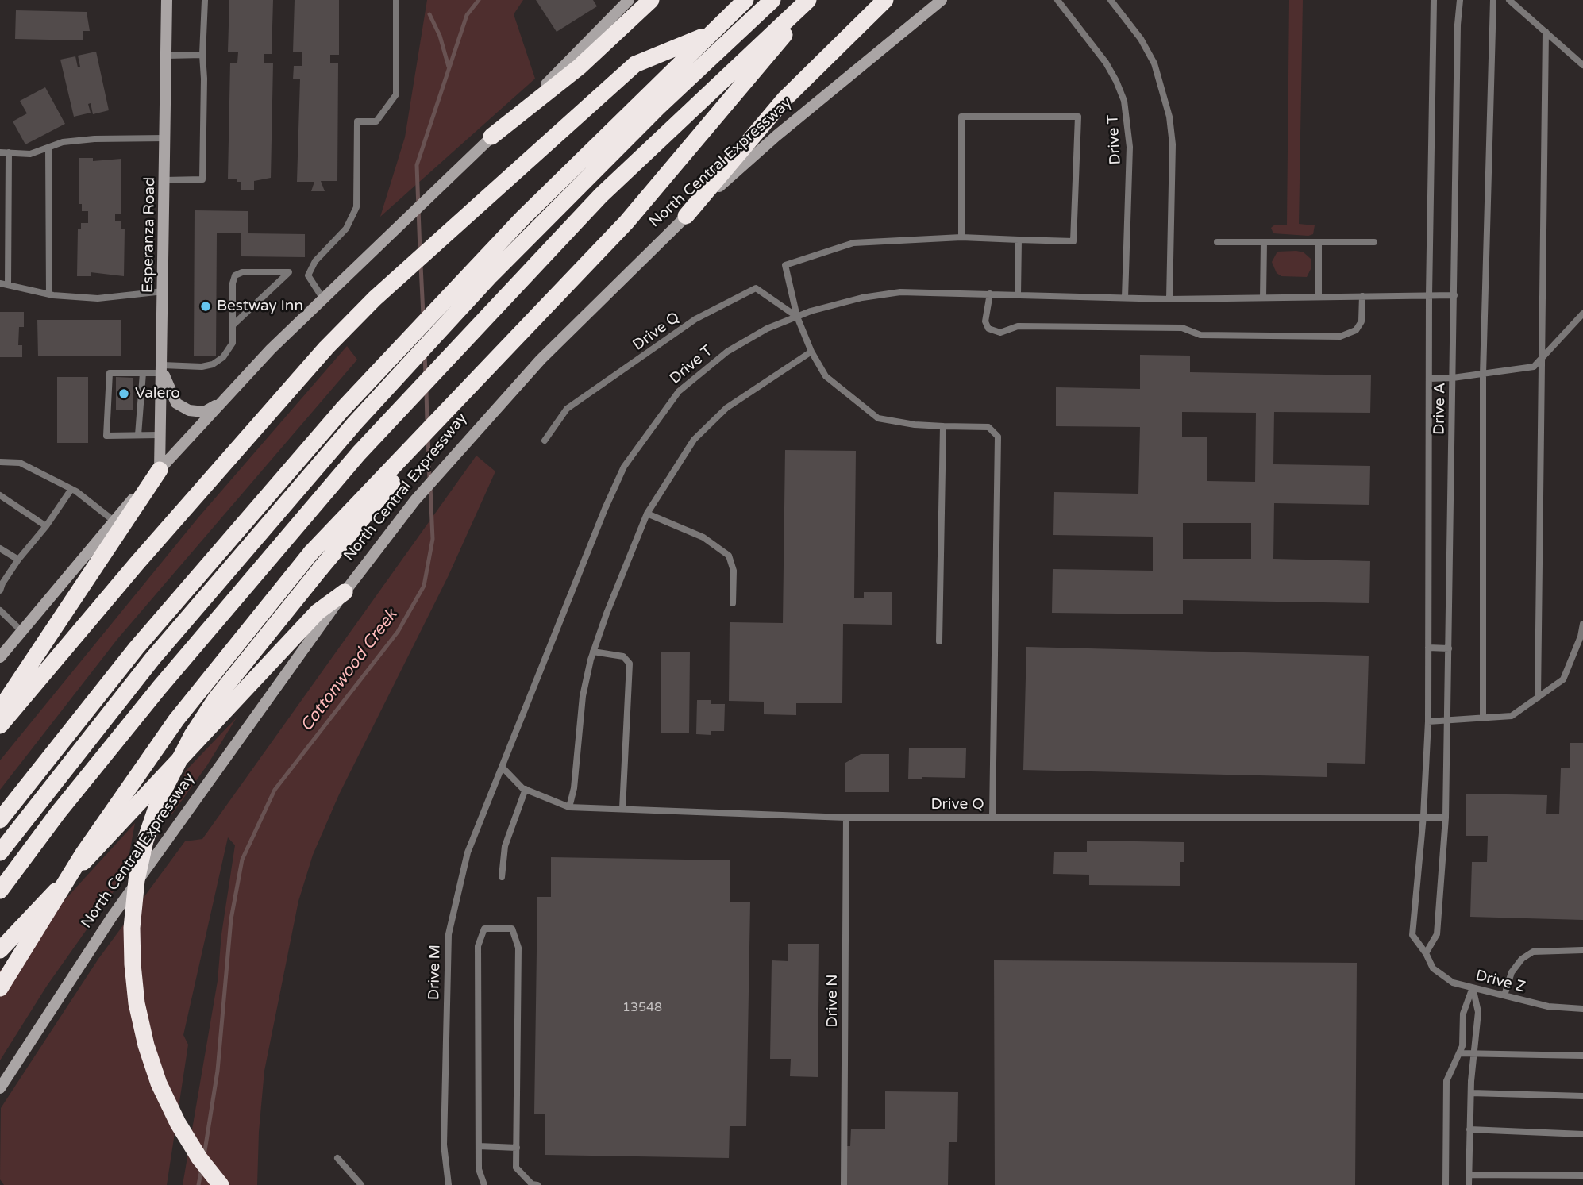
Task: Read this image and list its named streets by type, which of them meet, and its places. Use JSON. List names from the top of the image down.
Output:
{
  "streets": {
    "main road": ["North Central Expressway", "Esperanza Road"],
    "lane": [
      "Drive T",
      "Drive Q",
      "Drive A",
      "Drive M",
      "Drive Z",
      "Drive N"
    ]
  },
  "crossings": [
    ["Drive T", "Drive Q"],
    ["Drive T", "Drive A"],
    ["Drive T", "Drive M"],
    ["Drive Q", "Drive A"],
    ["Drive Q", "Drive M"],
    ["Drive Q", "Drive Z"],
    ["Drive Q", "Drive N"],
    ["Drive A", "Drive Z"]
  ],
  "water": ["Cottonwood Creek"],
  "places": ["Bestway Inn", "Valero"],
  "house_numbers": ["13548"]
}
